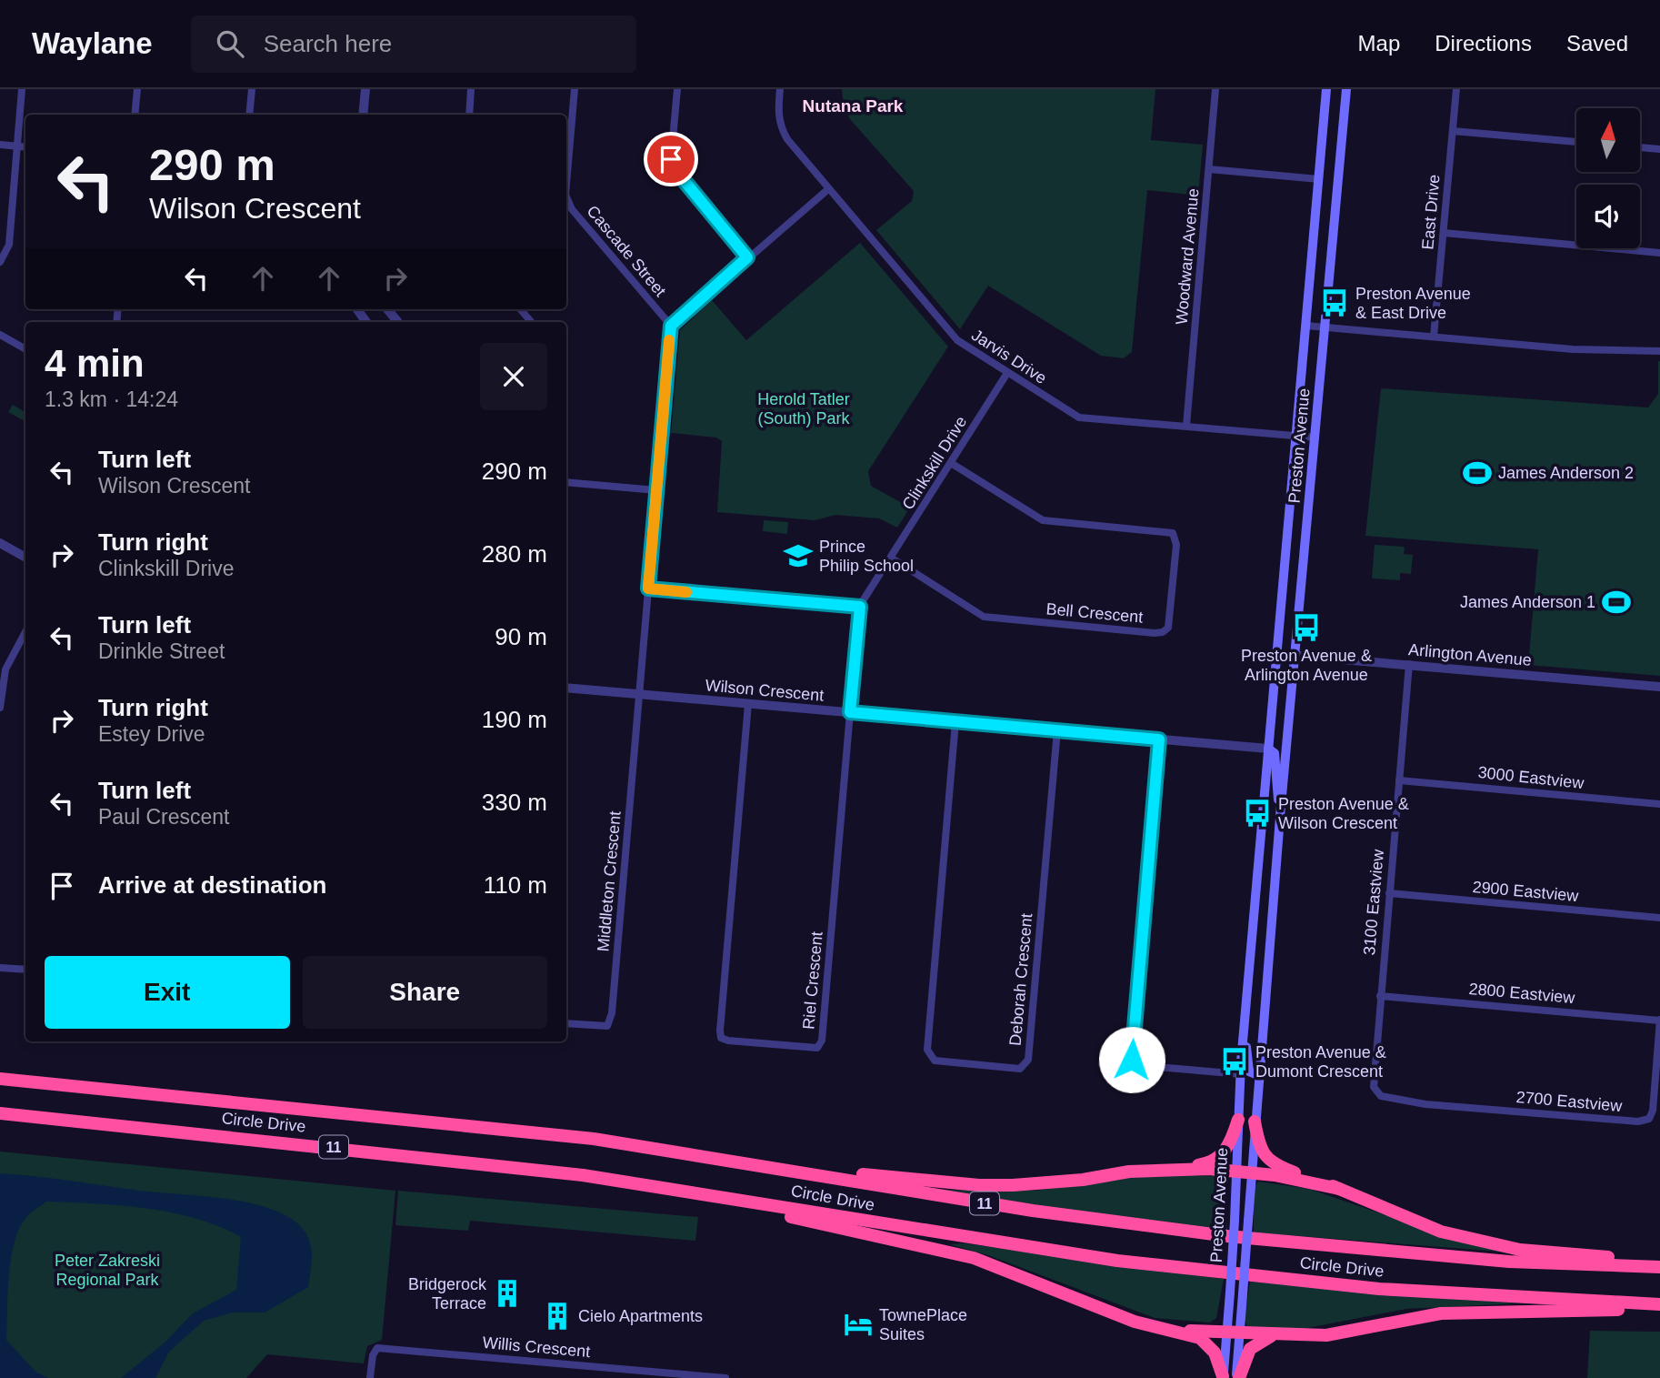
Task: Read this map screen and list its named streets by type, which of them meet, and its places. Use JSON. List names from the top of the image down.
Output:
{
  "streets": {
    "highway": ["Circle Drive", "11"],
    "main road": ["Preston Avenue"],
    "street": [
      "East Drive",
      "Cascade Street",
      "Woodward Avenue",
      "Jarvis Drive",
      "Clinkskill Drive",
      "Bell Crescent",
      "Arlington Avenue",
      "Wilson Crescent",
      "3000 Eastview",
      "Middleton Crescent",
      "2900 Eastview",
      "3100 Eastview",
      "Deborah Crescent",
      "Riel Crescent",
      "2800 Eastview",
      "2700 Eastview",
      "Willis Crescent"
    ]
  },
  "crossings": [
    ["Woodward Avenue", "Jarvis Drive"],
    ["Jarvis Drive", "Preston Avenue"],
    ["Jarvis Drive", "Clinkskill Drive"],
    ["Preston Avenue", "Arlington Avenue"],
    ["Preston Avenue", "Wilson Crescent"],
    ["Clinkskill Drive", "Bell Crescent"],
    ["Clinkskill Drive", "Wilson Crescent"],
    ["Clinkskill Drive", "Riel Crescent"],
    ["Arlington Avenue", "3100 Eastview"],
    ["Wilson Crescent", "Middleton Crescent"],
    ["Wilson Crescent", "Deborah Crescent"],
    ["Wilson Crescent", "Riel Crescent"],
    ["3000 Eastview", "3100 Eastview"],
    ["2900 Eastview", "3100 Eastview"],
    ["3100 Eastview", "2800 Eastview"],
    ["3100 Eastview", "2700 Eastview"],
    ["2800 Eastview", "2700 Eastview"]
  ],
  "districts": ["Nutana Park"],
  "parks": ["Herold Tatler (South) Park", "Peter Zakreski Regional Park"],
  "places": {
    "bus stop": [
      "Preston Avenue & East Drive",
      "Preston Avenue & Arlington Avenue",
      "Preston Avenue & Wilson Crescent",
      "Preston Avenue & Dumont Crescent"
    ],
    "sports": ["James Anderson 2", "James Anderson 1"],
    "school or university": ["Prince Philip School"],
    "building": ["Bridgerock Terrace", "Cielo Apartments"],
    "hotel": ["TownePlace Suites"]
  },
  "north": "top",
  "page": {
    "header": "Waylane",
    "search": "Search here",
    "nav": ["Map", "Directions", "Saved"],
    "turn": ["290 m", "Wilson Crescent"],
    "heading": ["4 min", "1.3 km · 14:24"],
    "list": [
      {
        "name": "Turn left",
        "note": "Wilson Crescent",
        "value": "290 m"
      },
      {
        "name": "Turn right",
        "note": "Clinkskill Drive",
        "value": "280 m"
      },
      {
        "name": "Turn left",
        "note": "Drinkle Street",
        "value": "90 m"
      },
      {
        "name": "Turn right",
        "note": "Estey Drive",
        "value": "190 m"
      },
      {
        "name": "Turn left",
        "note": "Paul Crescent",
        "value": "330 m"
      },
      {
        "name": "Arrive at destination",
        "value": "110 m"
      }
    ],
    "buttons": ["Exit", "Share"]
  }
}
